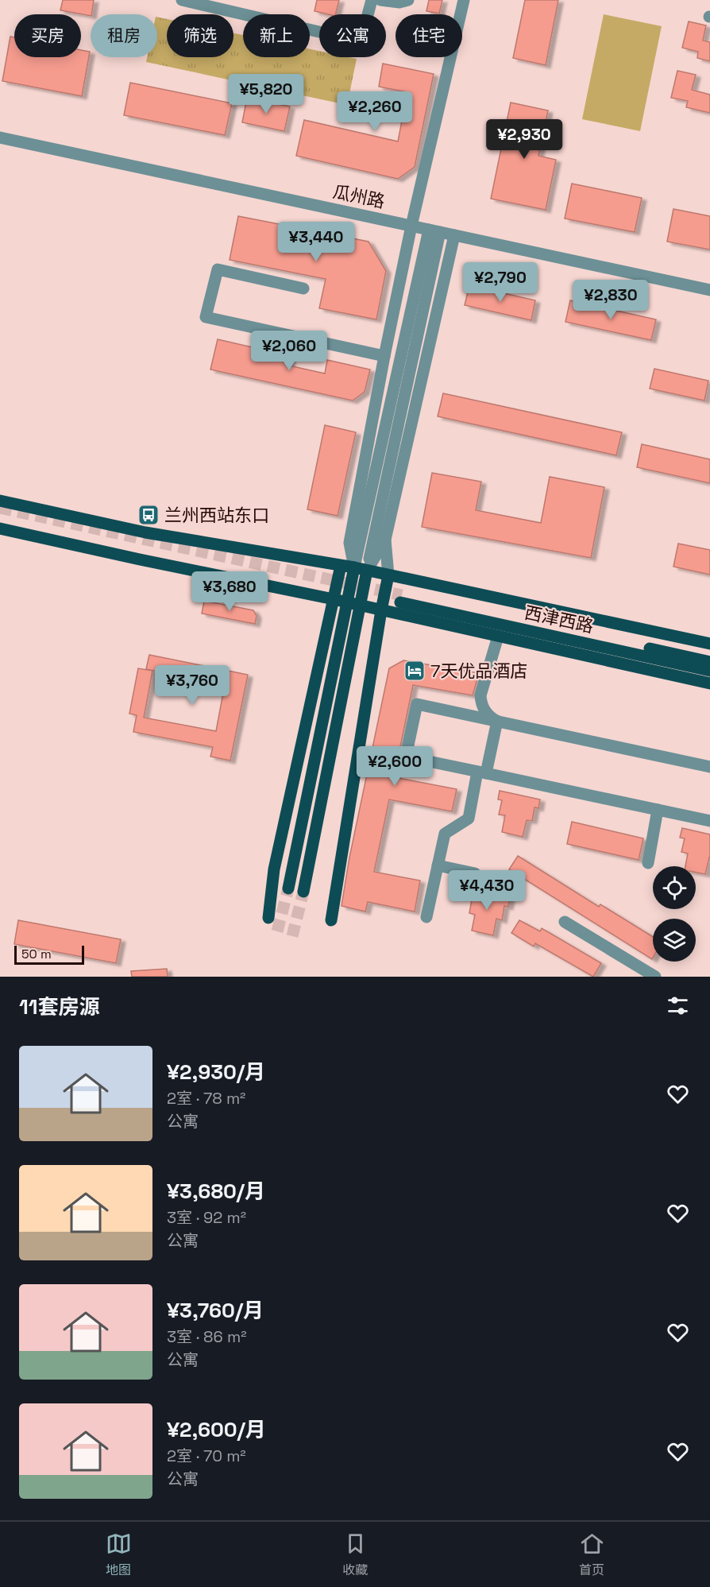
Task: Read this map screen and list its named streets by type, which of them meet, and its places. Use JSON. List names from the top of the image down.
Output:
{
  "streets": {
    "main road": ["西津西路"],
    "street": ["瓜州路"]
  },
  "places": {
    "bus stop": ["兰州西站东口"],
    "hotel": ["7天优品酒店"]
  },
  "scale_bar": "50 m",
  "page": {
    "chip": [
      "买房",
      "租房",
      "筛选",
      "新上",
      "公寓",
      "住宅"
    ],
    "price": [
      "¥5,820",
      "¥2,260",
      "¥2,930",
      "¥3,440",
      "¥2,790",
      "¥2,830",
      "¥2,060",
      "¥3,680",
      "¥3,760",
      "¥2,600",
      "¥4,430"
    ],
    "scale": "50 m",
    "heading": "11套房源",
    "list": [
      {
        "name": "¥2,930/月",
        "note": "2室 · 78 m² · 公寓"
      },
      {
        "name": "¥3,680/月",
        "note": "3室 · 92 m² · 公寓"
      },
      {
        "name": "¥3,760/月",
        "note": "3室 · 86 m² · 公寓"
      },
      {
        "name": "¥2,600/月",
        "note": "2室 · 70 m² · 公寓"
      }
    ],
    "tabs": ["地图", "收藏", "首页"]
  }
}
